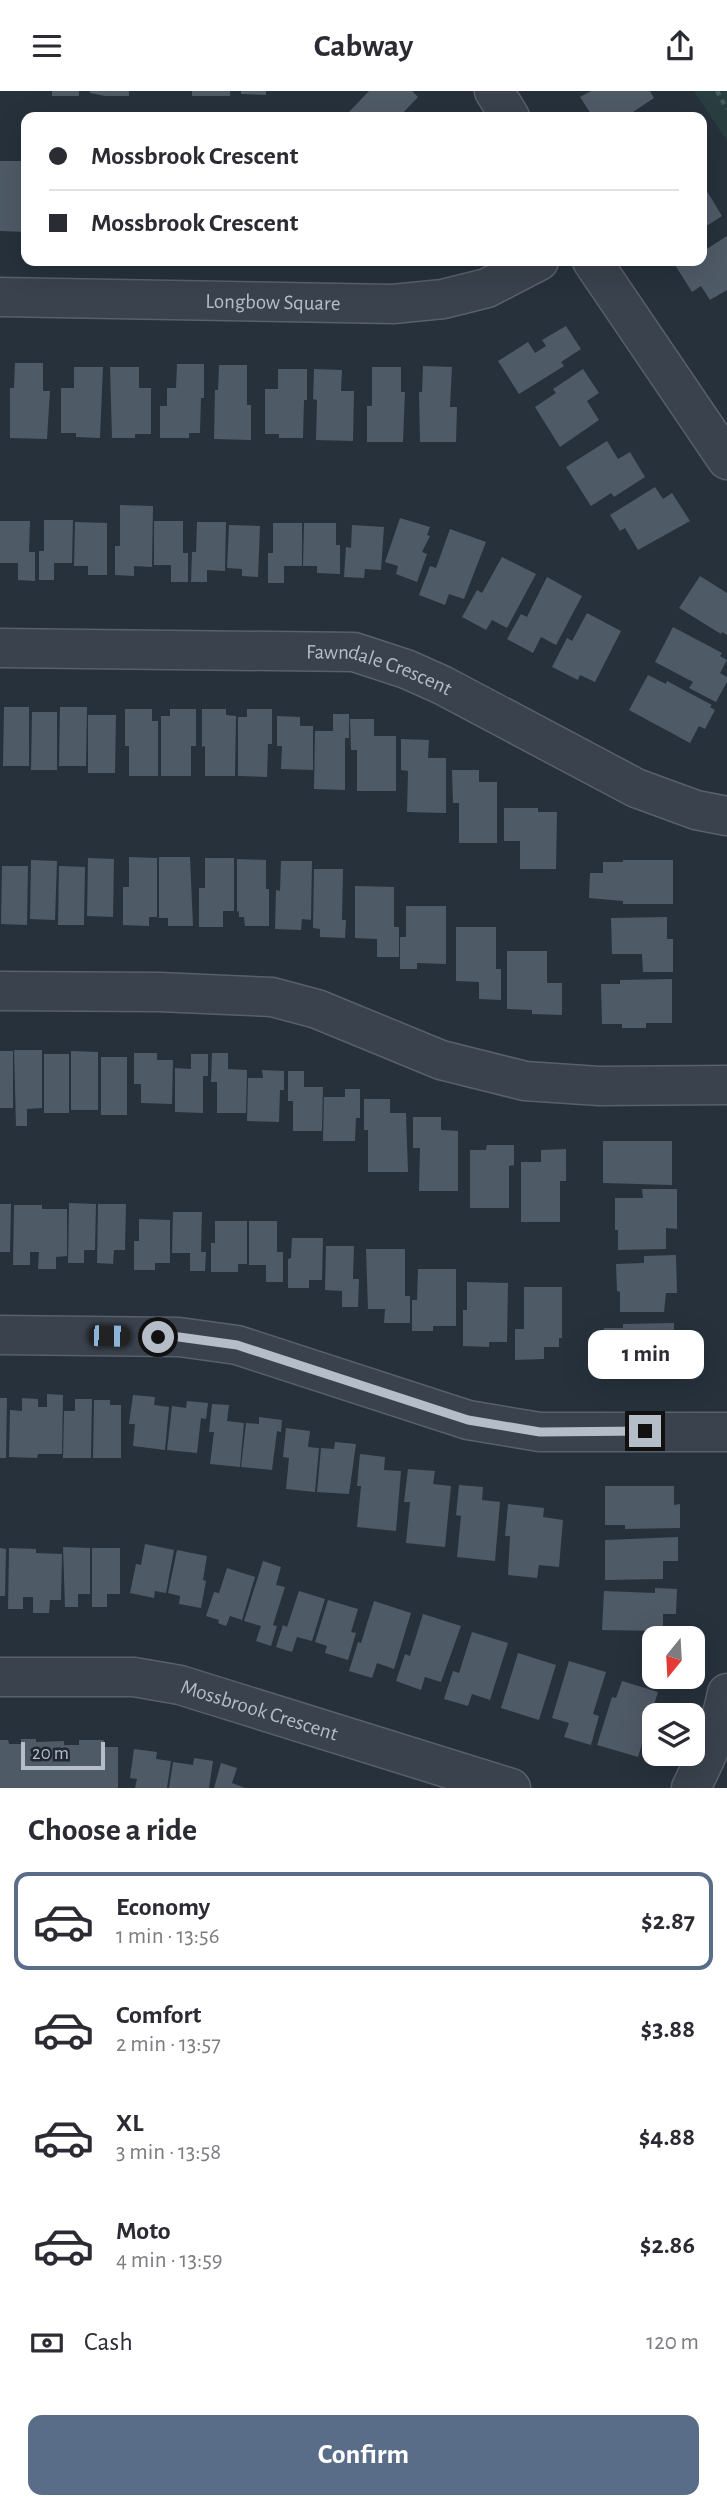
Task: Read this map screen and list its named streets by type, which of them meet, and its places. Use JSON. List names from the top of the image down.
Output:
{
  "streets": {
    "street": ["Longbow Square", "Fawndale Crescent", "Mossbrook Crescent"]
  },
  "scale_bar": "20 m",
  "north": "bottom",
  "page": {
    "header": "Cabway",
    "banner": ["Mossbrook Crescent", "Mossbrook Crescent"],
    "bubble": "1 min",
    "scale": "20 m",
    "heading": "Choose a ride",
    "list": [
      {
        "name": "Economy",
        "note": "1 min · 13:56",
        "value": "$2.87"
      },
      {
        "name": "Comfort",
        "note": "2 min · 13:57",
        "value": "$3.88"
      },
      {
        "name": "XL",
        "note": "3 min · 13:58",
        "value": "$4.88"
      },
      {
        "name": "Moto",
        "note": "4 min · 13:59",
        "value": "$2.86"
      }
    ],
    "pay": ["Cash", "120 m"],
    "buttons": "Confirm"
  }
}
